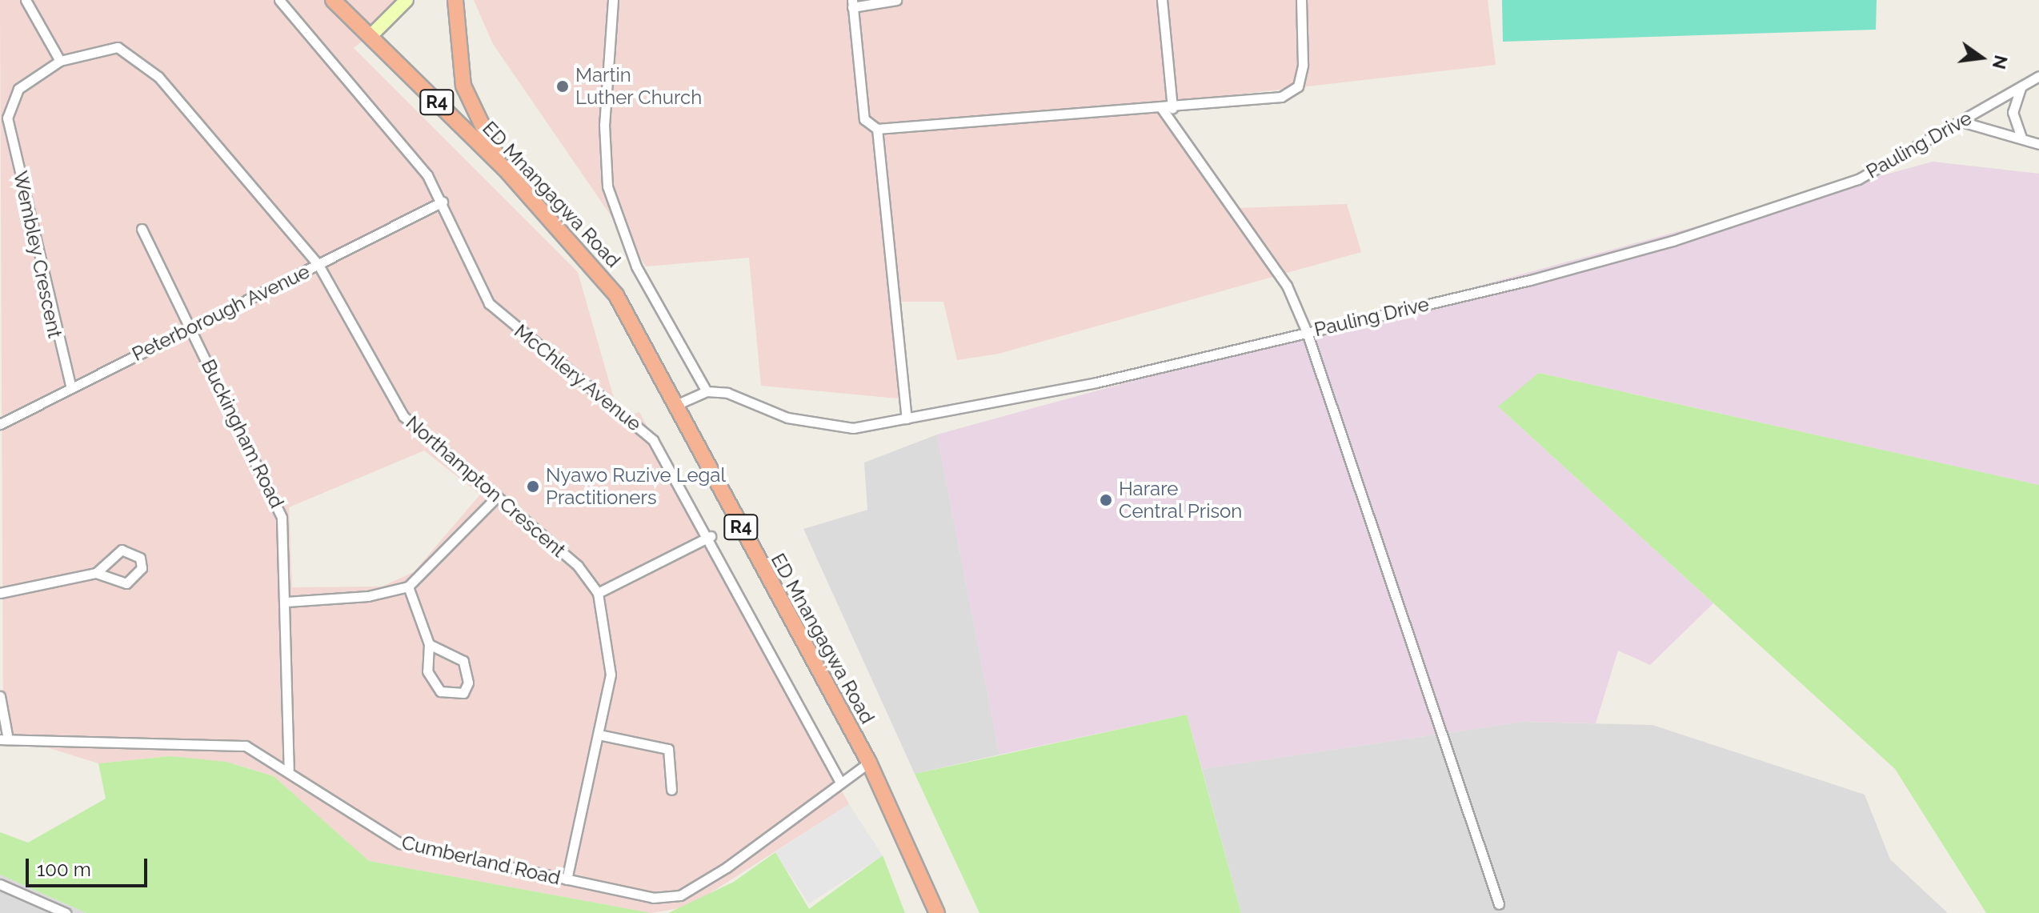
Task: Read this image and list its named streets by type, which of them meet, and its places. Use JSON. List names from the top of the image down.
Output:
{
  "streets": {
    "highway": ["R4", "ED Mnangagwa Road"],
    "street": [
      "Pauling Drive",
      "Wembley Crescent",
      "Peterborough Avenue",
      "McChlery Avenue",
      "Buckingham Road",
      "Northampton Crescent",
      "Cumberland Road"
    ]
  },
  "crossings": [
    ["R4", "ED Mnangagwa Road"],
    ["ED Mnangagwa Road", "Cumberland Road"],
    ["Wembley Crescent", "Peterborough Avenue"],
    ["Wembley Crescent", "Northampton Crescent"],
    ["Peterborough Avenue", "McChlery Avenue"],
    ["Peterborough Avenue", "Buckingham Road"],
    ["Peterborough Avenue", "Northampton Crescent"],
    ["McChlery Avenue", "Cumberland Road"],
    ["Buckingham Road", "Cumberland Road"],
    ["Northampton Crescent", "Cumberland Road"]
  ],
  "places": ["Martin Luther Church", "Nyawo Ruzive Legal Practitioners", "Harare Central Prison"],
  "scale_bar": "100 m",
  "north": "right"
}
